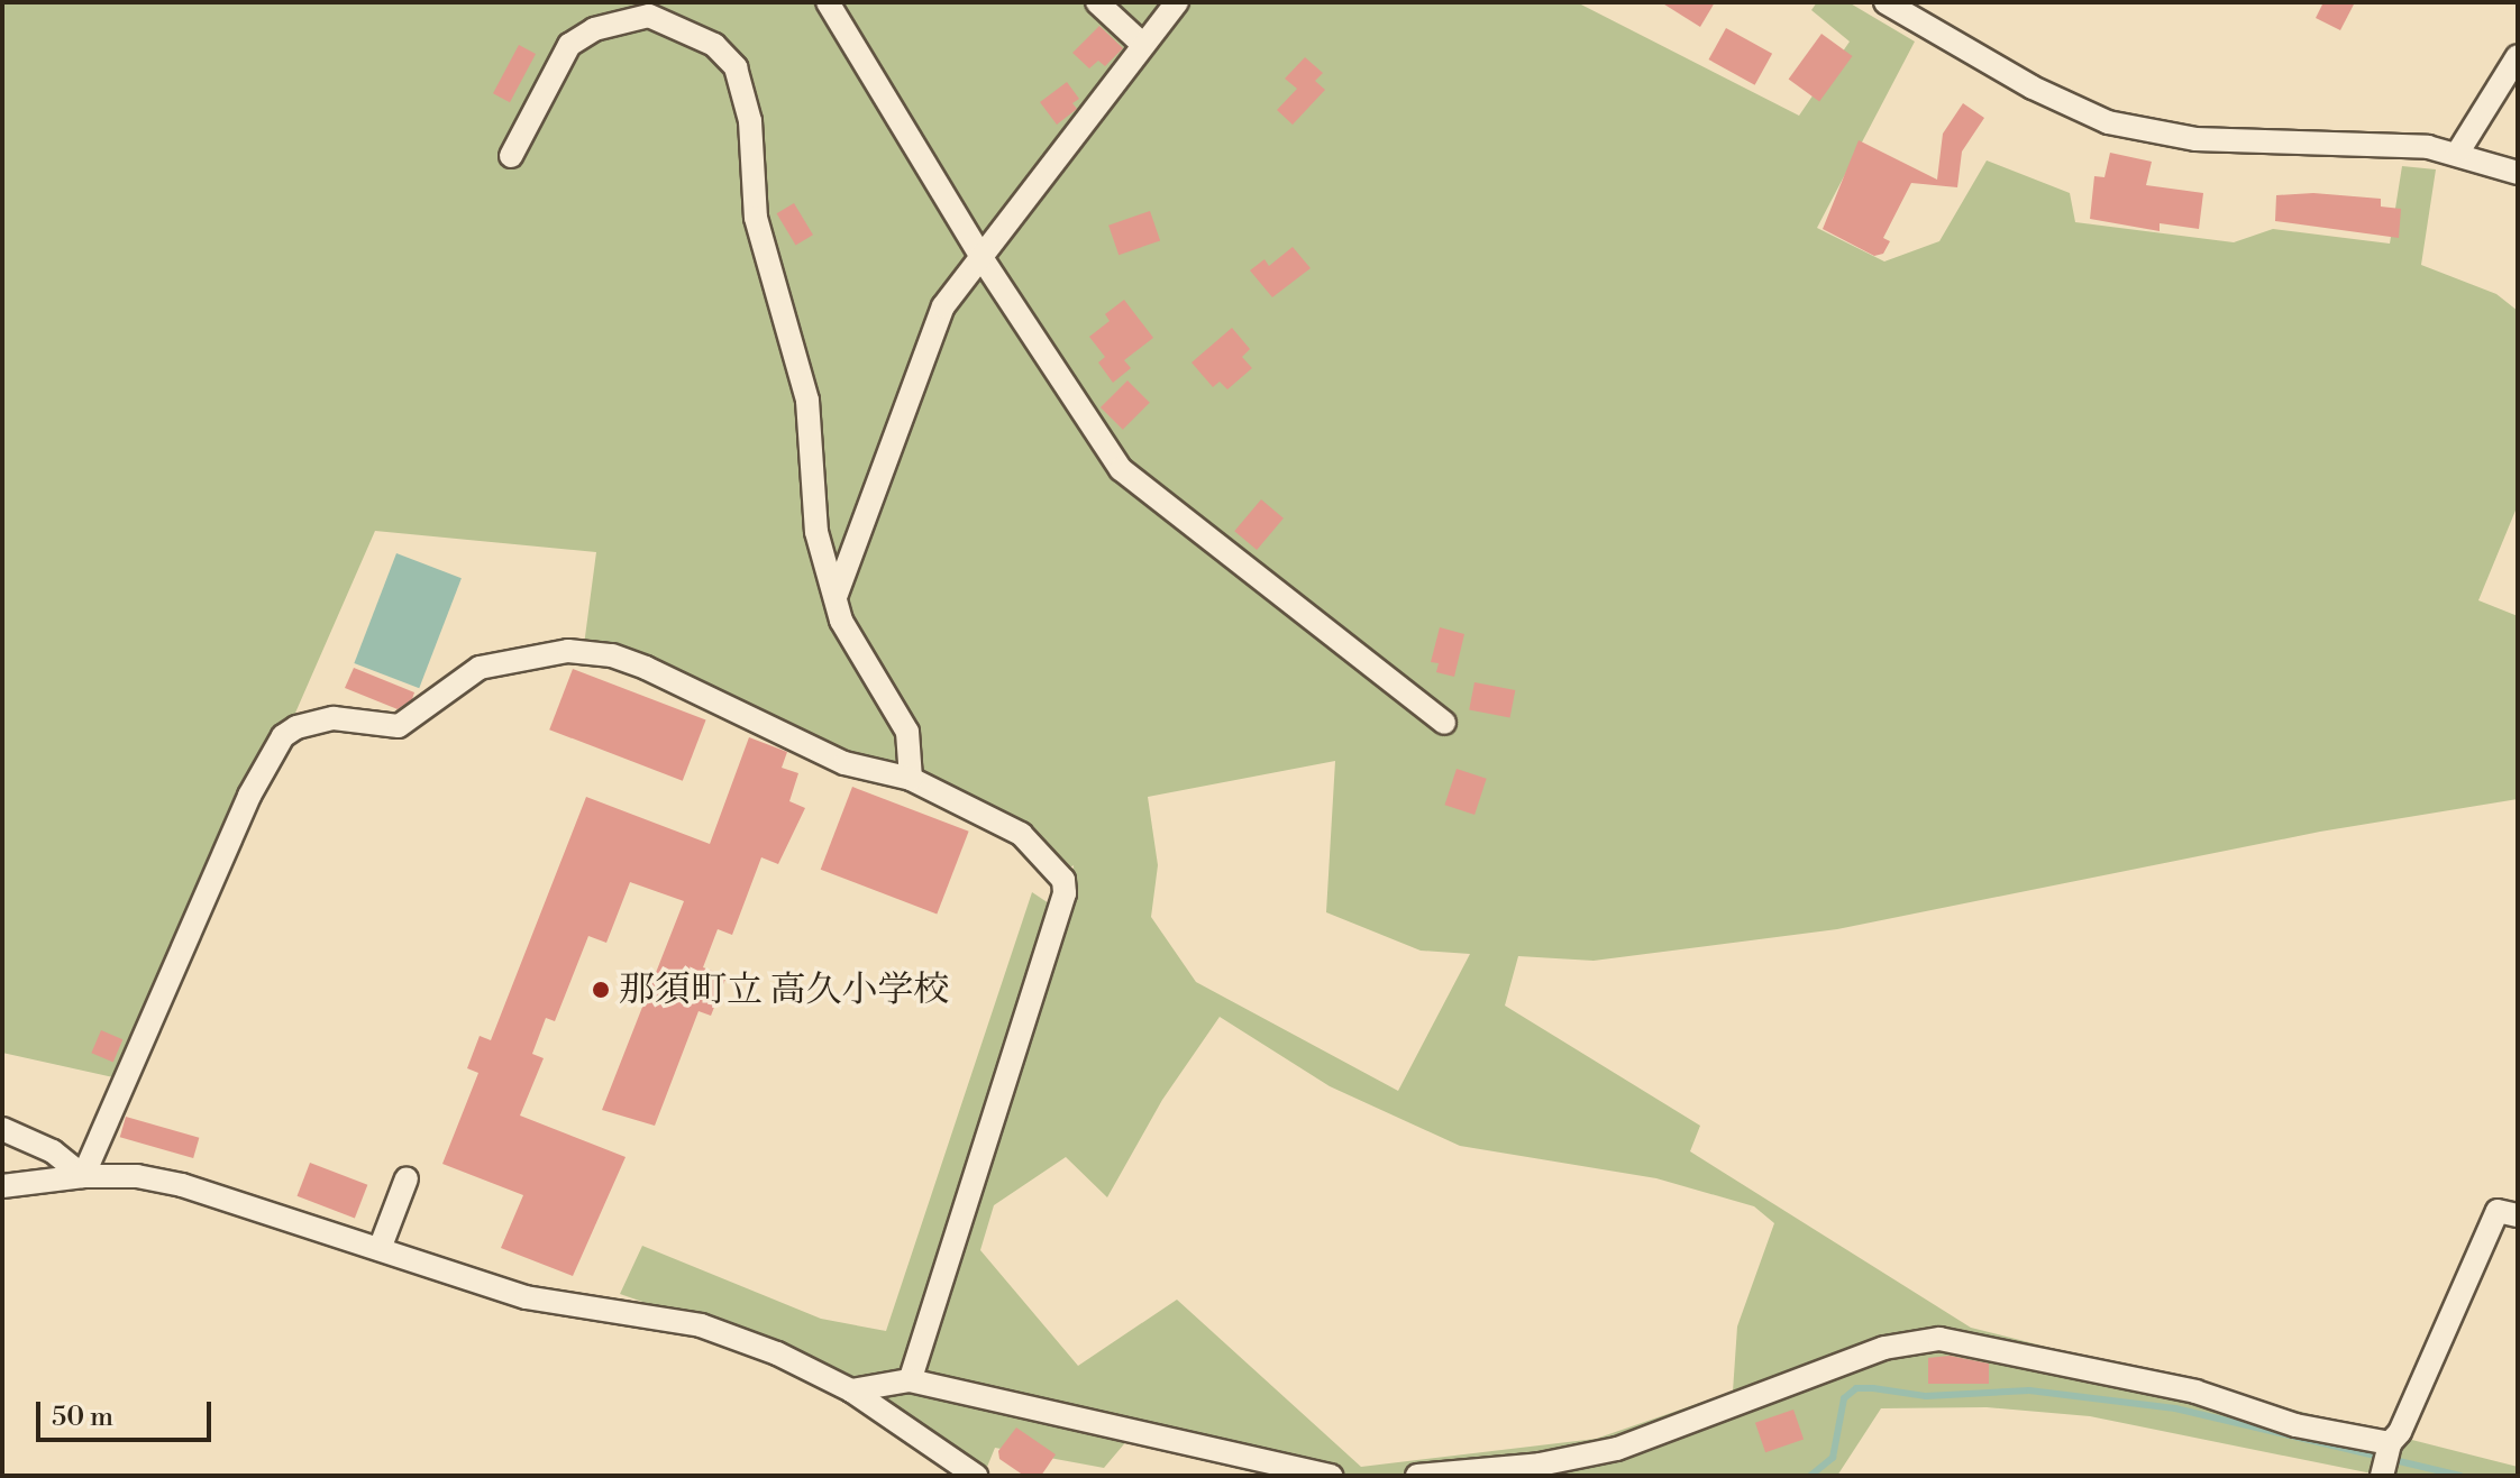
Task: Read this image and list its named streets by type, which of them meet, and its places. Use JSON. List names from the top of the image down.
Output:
{
  "places": ["那須町立 高久小学校"],
  "scale_bar": "50 m"
}
